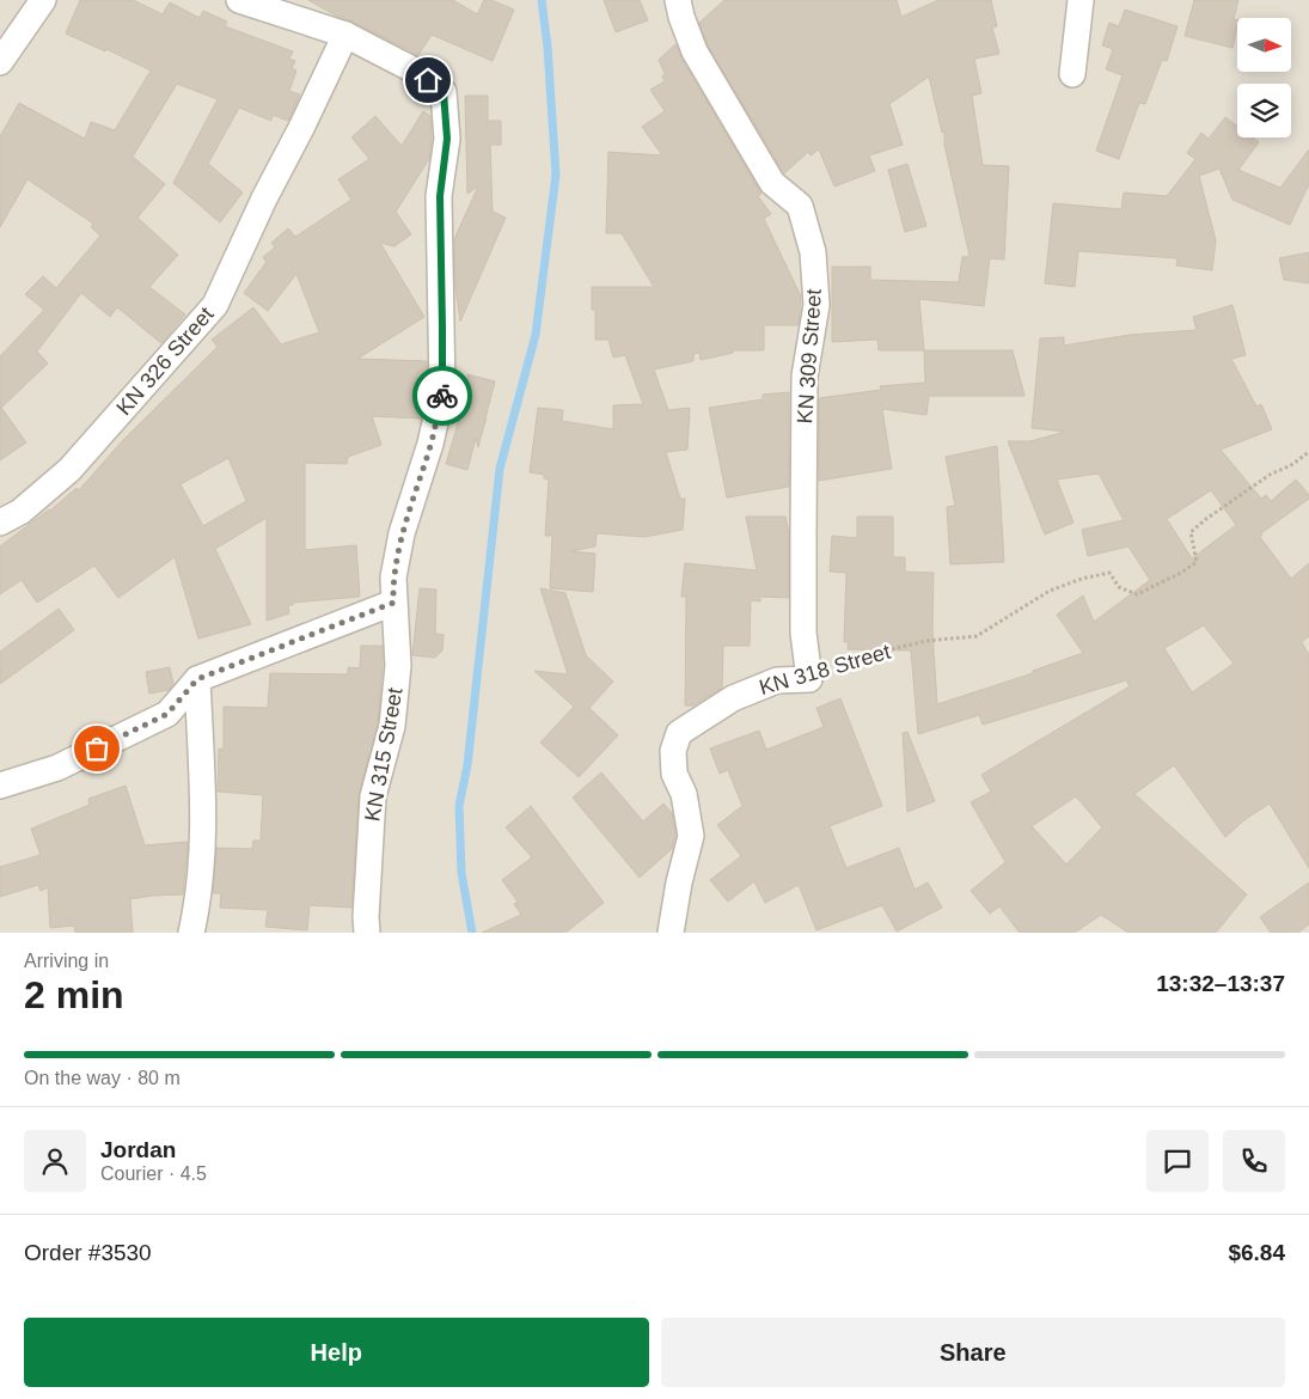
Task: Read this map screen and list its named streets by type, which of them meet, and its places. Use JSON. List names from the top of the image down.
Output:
{
  "streets": {
    "street": [
      "KN 309 Street",
      "KN 326 Street",
      "KN 318 Street",
      "KN 315 Street"
    ]
  },
  "crossings": [
    ["KN 309 Street", "KN 318 Street"],
    ["KN 326 Street", "KN 315 Street"]
  ],
  "north": "right",
  "page": {
    "heading": ["2 min", "Arriving in", "13:32–13:37"],
    "panel": [
      "Jordan",
      "Courier · 4.5",
      "Order #3530",
      "$6.84"
    ],
    "bar": "On the way · 80 m",
    "buttons": ["Help", "Share"]
  }
}
